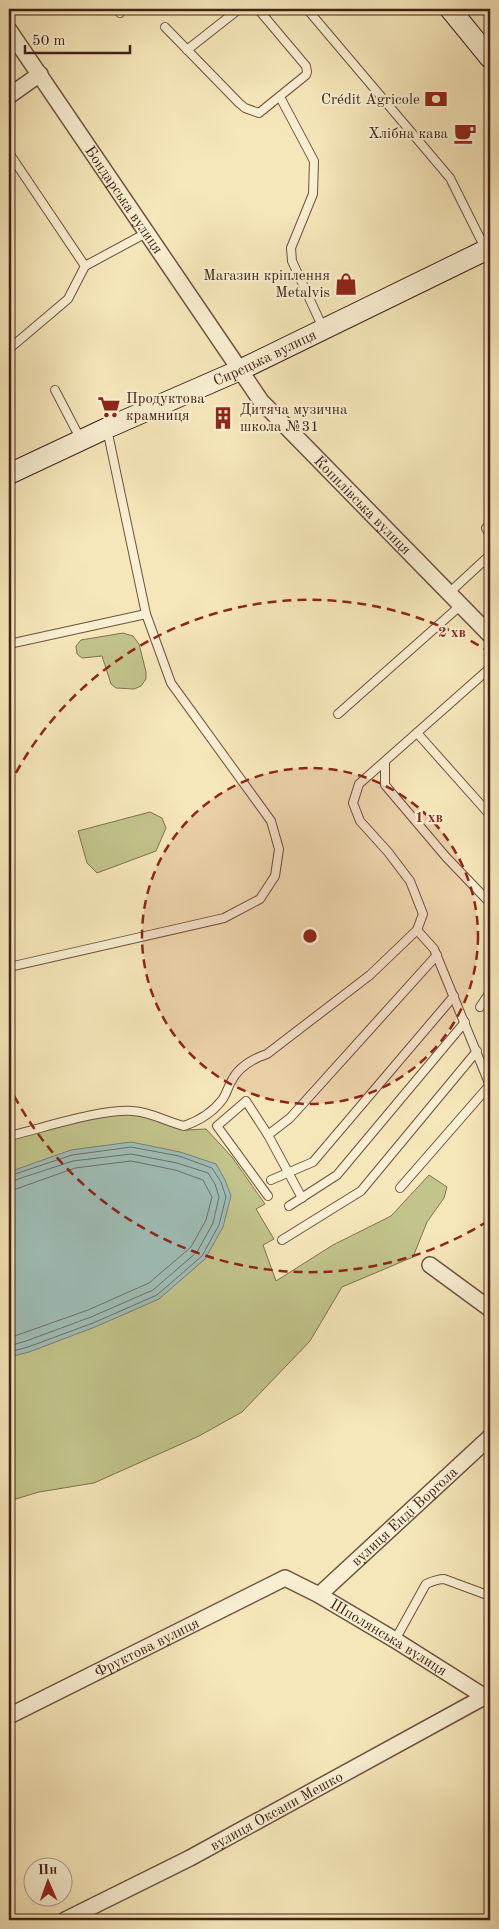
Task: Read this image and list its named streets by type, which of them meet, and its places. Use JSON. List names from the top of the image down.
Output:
{
  "streets": {
    "main road": ["Сирецька вулиця"],
    "street": [
      "Бондарська вулиця",
      "Копилівська вулиця",
      "вулиця Енді Воргола",
      "Шполянська вулиця",
      "Фруктова вулиця",
      "вулиця Оксани Мешко"
    ]
  },
  "crossings": [
    ["Бондарська вулиця", "Сирецька вулиця"],
    ["Бондарська вулиця", "Копилівська вулиця"],
    ["Сирецька вулиця", "Копилівська вулиця"],
    ["вулиця Енді Воргола", "Шполянська вулиця"],
    ["Шполянська вулиця", "Фруктова вулиця"],
    ["Шполянська вулиця", "вулиця Оксани Мешко"]
  ],
  "places": {
    "bank": ["Crédit Agricole"],
    "cafe": ["Хлібна кава"],
    "shop": ["Магазин кріплення Metalvis"],
    "supermarket": ["Продуктова крамниця"],
    "building": ["Дитяча музична школа №31"]
  },
  "scale_bar": "50 m",
  "north": "top",
  "rings": ["2 хв", "1 хв"]
}
